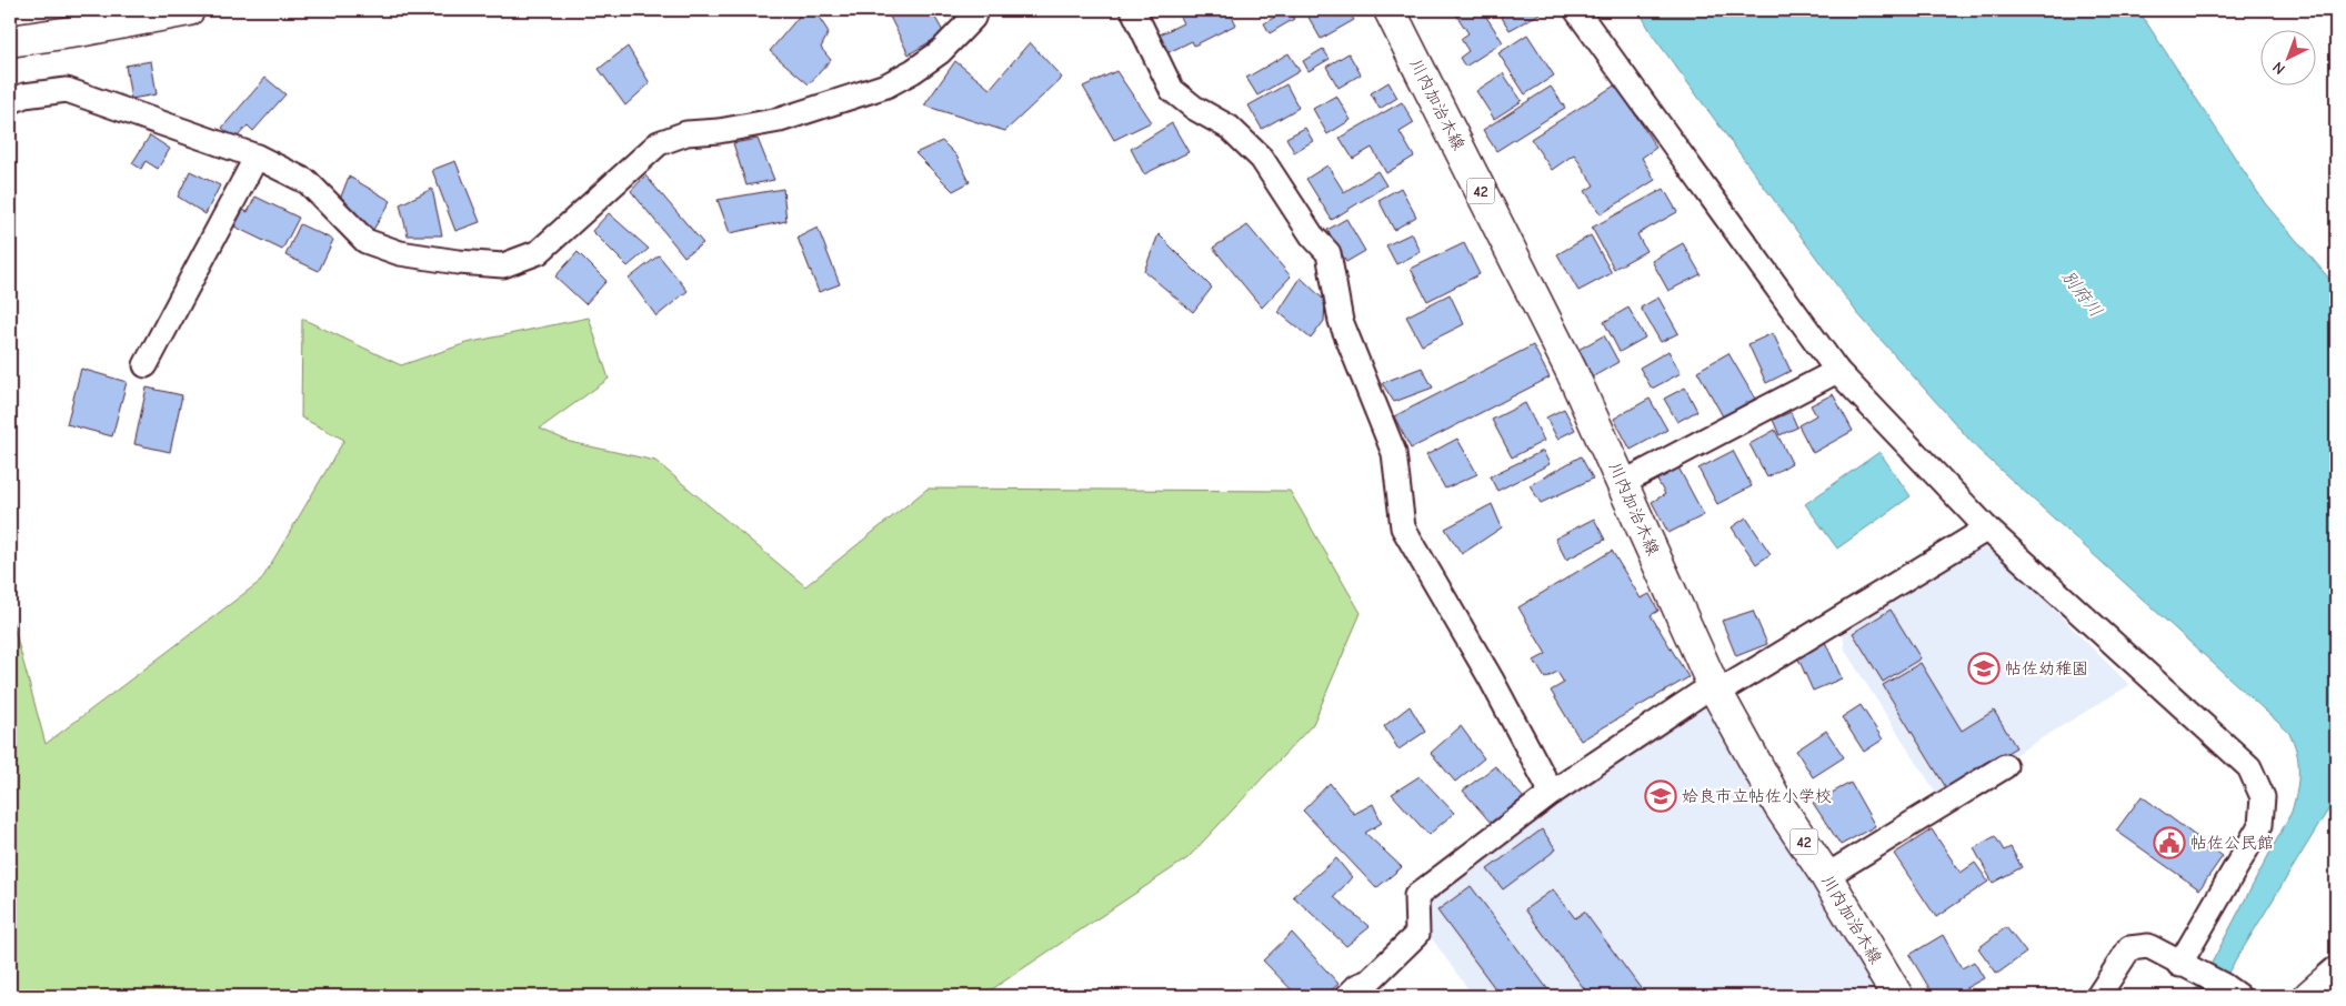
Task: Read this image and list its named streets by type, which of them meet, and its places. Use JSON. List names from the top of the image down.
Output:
{
  "streets": {
    "main road": ["川内加治木線", "42"]
  },
  "water": ["別府川"],
  "places": {
    "school or university": ["帖佐幼稚園", "姶良市立帖佐小学校"],
    "public building": ["帖佐公民館"]
  },
  "north": "bottom left"
}
